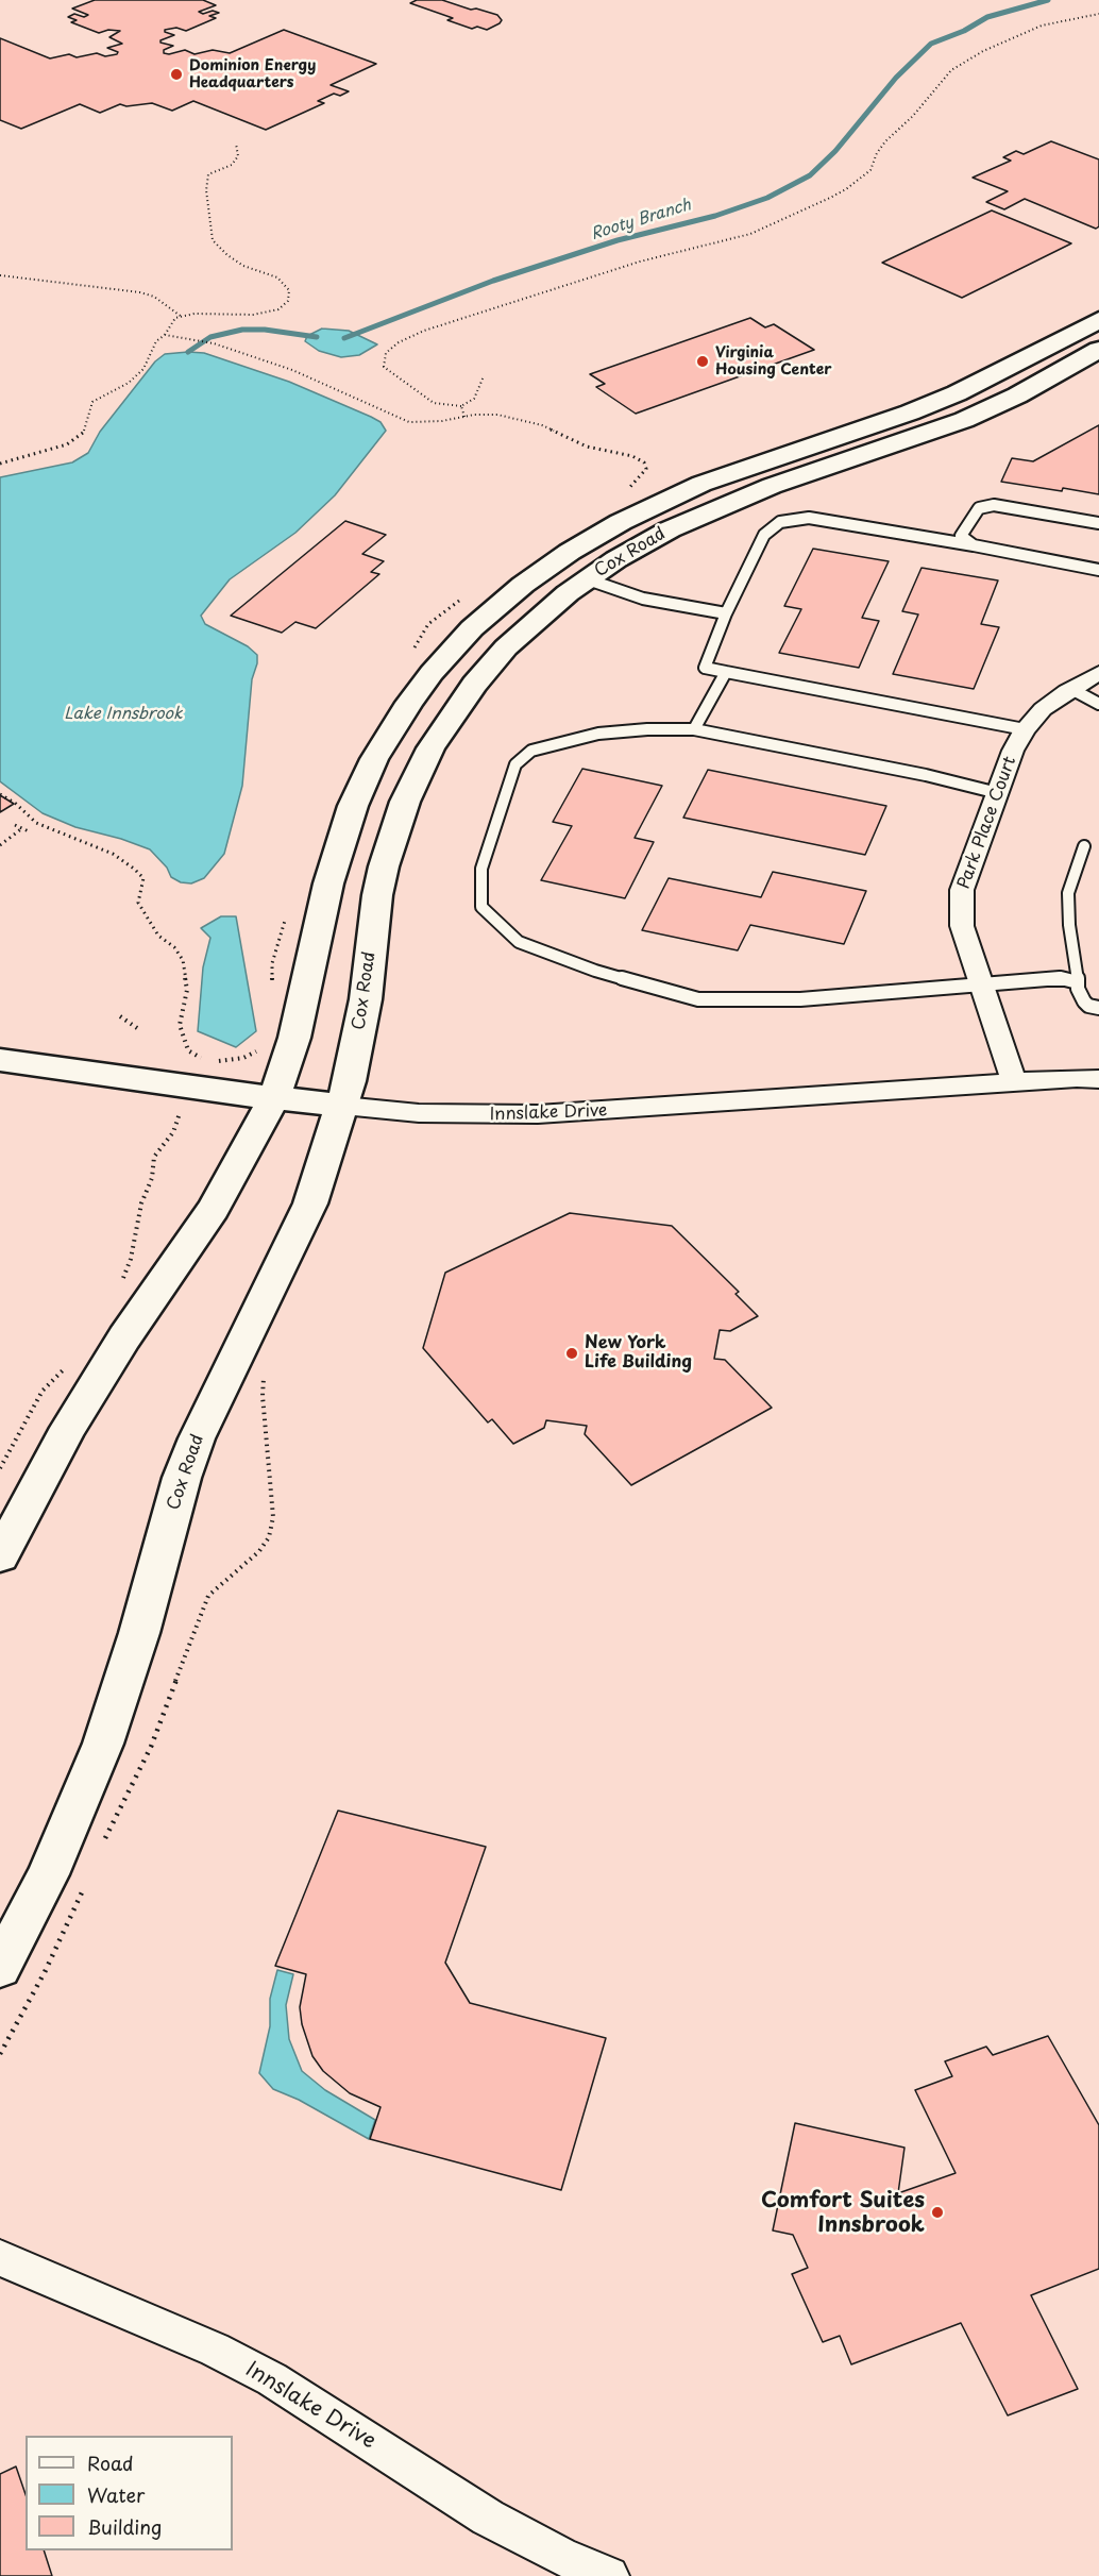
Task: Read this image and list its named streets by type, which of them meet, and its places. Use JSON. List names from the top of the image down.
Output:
{
  "streets": {
    "main road": ["Cox Road", "Innslake Drive"],
    "street": ["Park Place Court"]
  },
  "crossings": [
    ["Cox Road", "Innslake Drive"],
    ["Park Place Court", "Innslake Drive"]
  ],
  "water": ["Rooty Branch", "Lake Innsbrook"],
  "places": [
    "Dominion Energy Headquarters",
    "Virginia Housing Center",
    "New York Life Building",
    "Comfort Suites Innsbrook"
  ],
  "legend": ["Road", "Water", "Building"]
}
